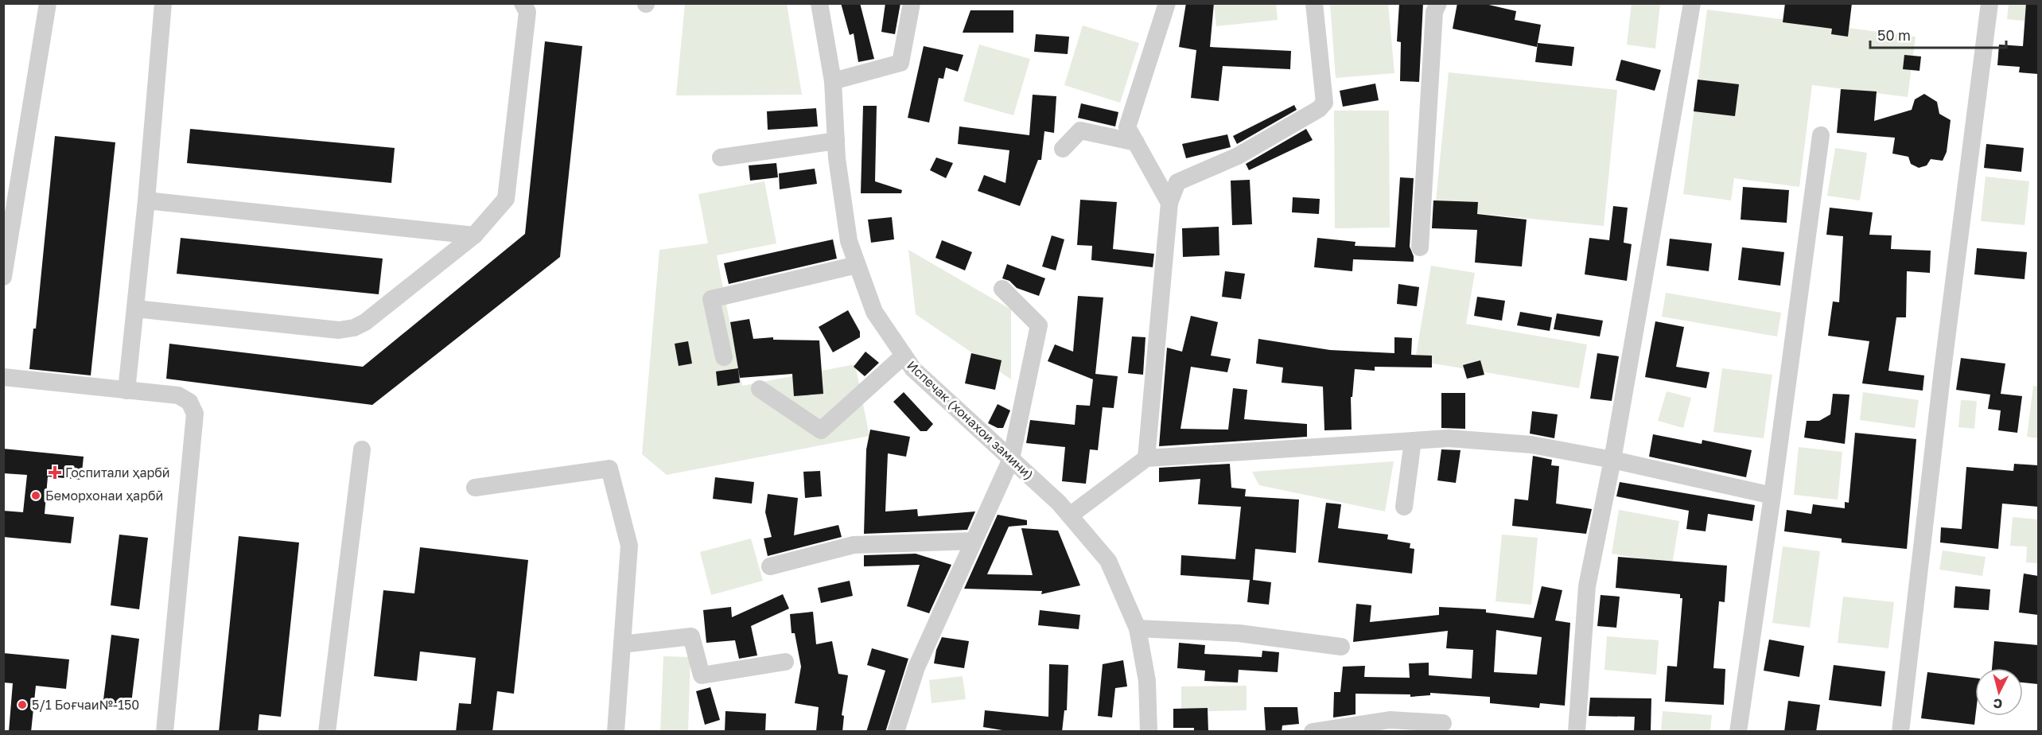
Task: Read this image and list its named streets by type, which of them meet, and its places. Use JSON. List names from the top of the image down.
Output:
{
  "streets": {
    "street": ["Испечак (хонахои замини)"]
  },
  "places": {
    "health": ["Госпитали ҳарбӣ"],
    "other": ["Беморхонаи ҳарбӣ", "5/1 Боғчаи№-150"]
  },
  "scale_bar": "50 m",
  "north": "bottom"
}
